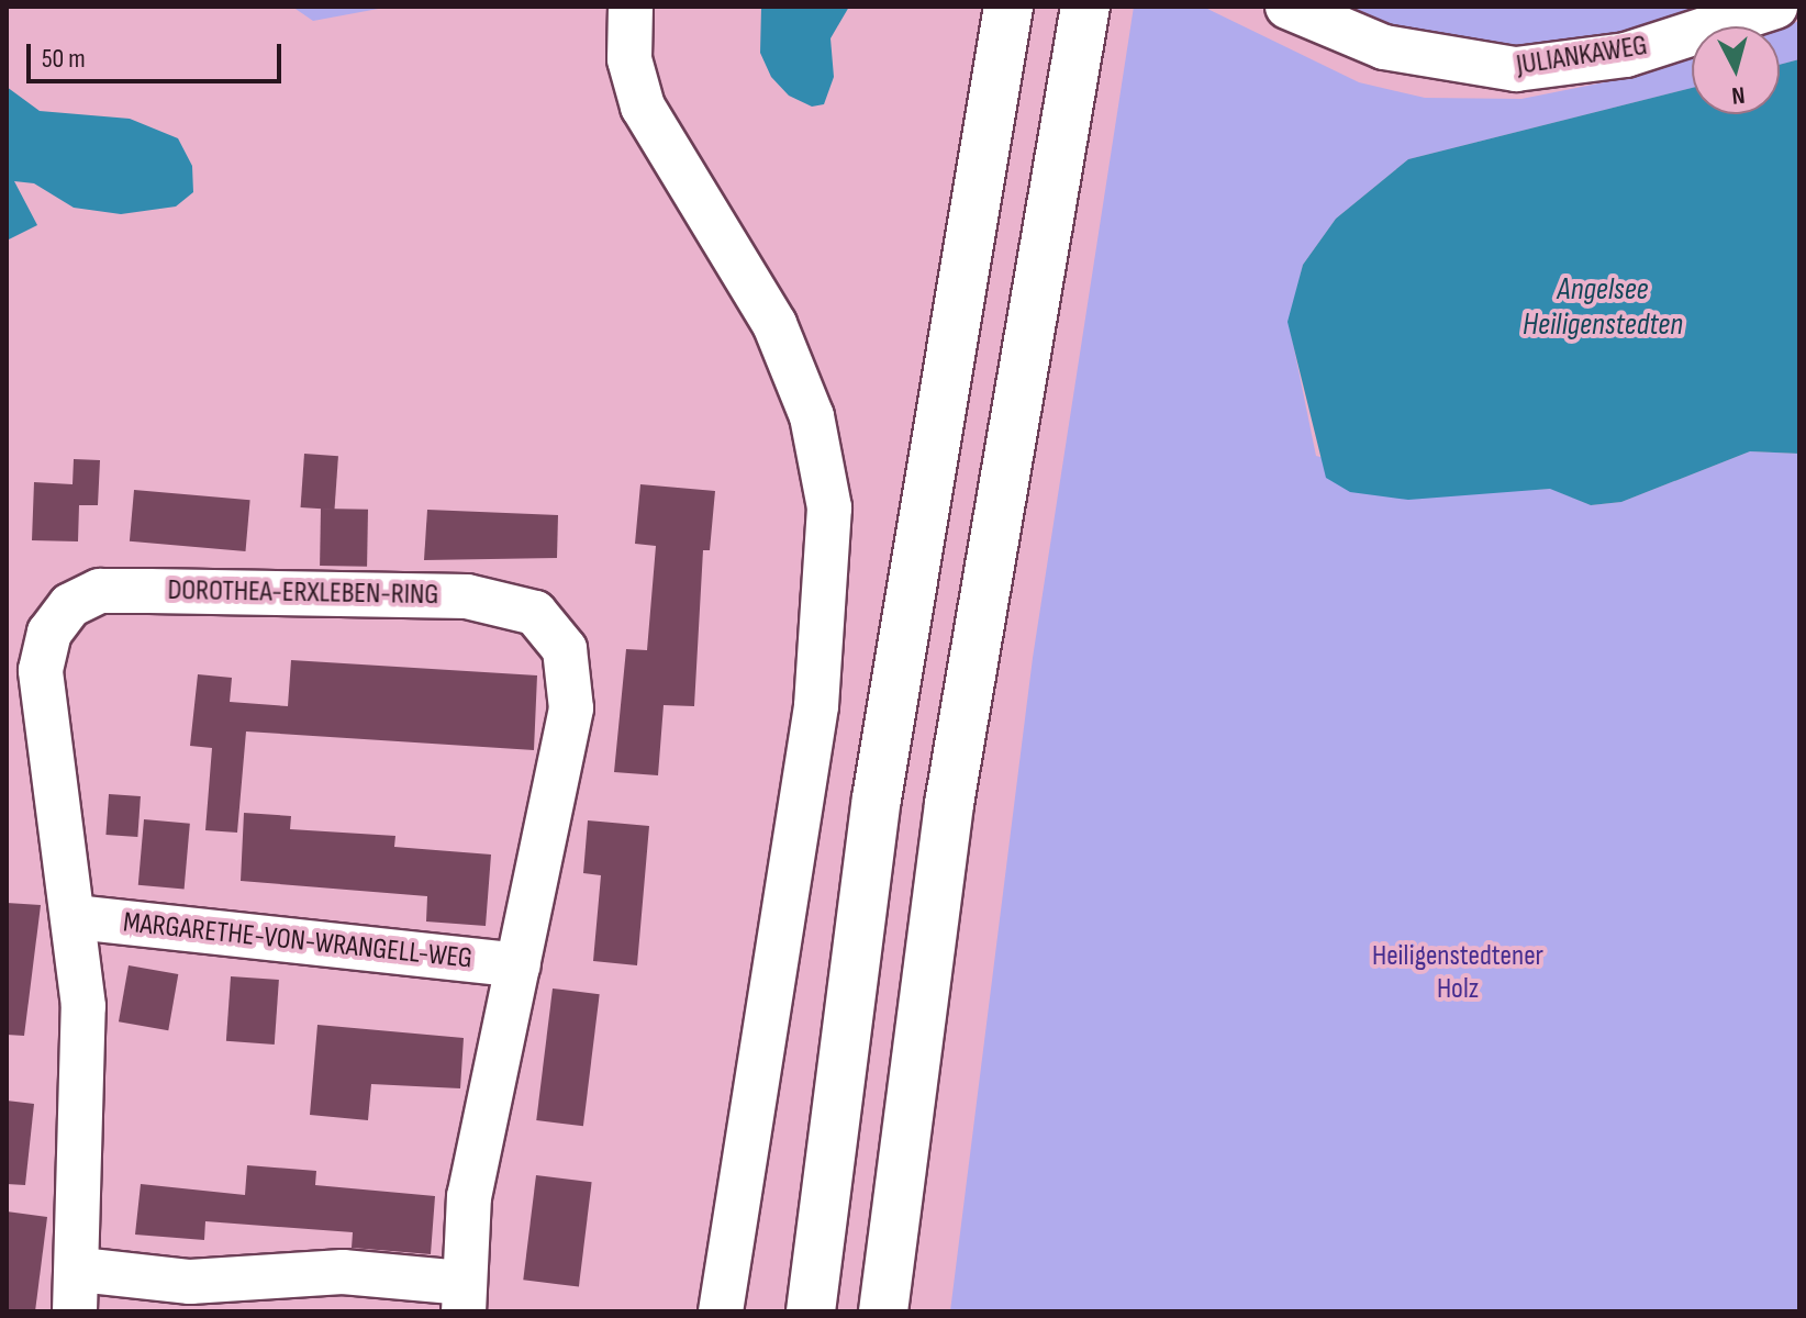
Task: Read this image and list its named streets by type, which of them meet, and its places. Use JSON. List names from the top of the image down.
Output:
{
  "streets": {
    "street": ["JULIANKAWEG", "DOROTHEA-ERXLEBEN-RING", "MARGARETHE-VON-WRANGELL-WEG"]
  },
  "crossings": [
    ["DOROTHEA-ERXLEBEN-RING", "MARGARETHE-VON-WRANGELL-WEG"]
  ],
  "water": ["Angelsee Heiligenstedten"],
  "parks": ["Heiligenstedtener Holz"],
  "scale_bar": "50 m",
  "north": "bottom"
}
